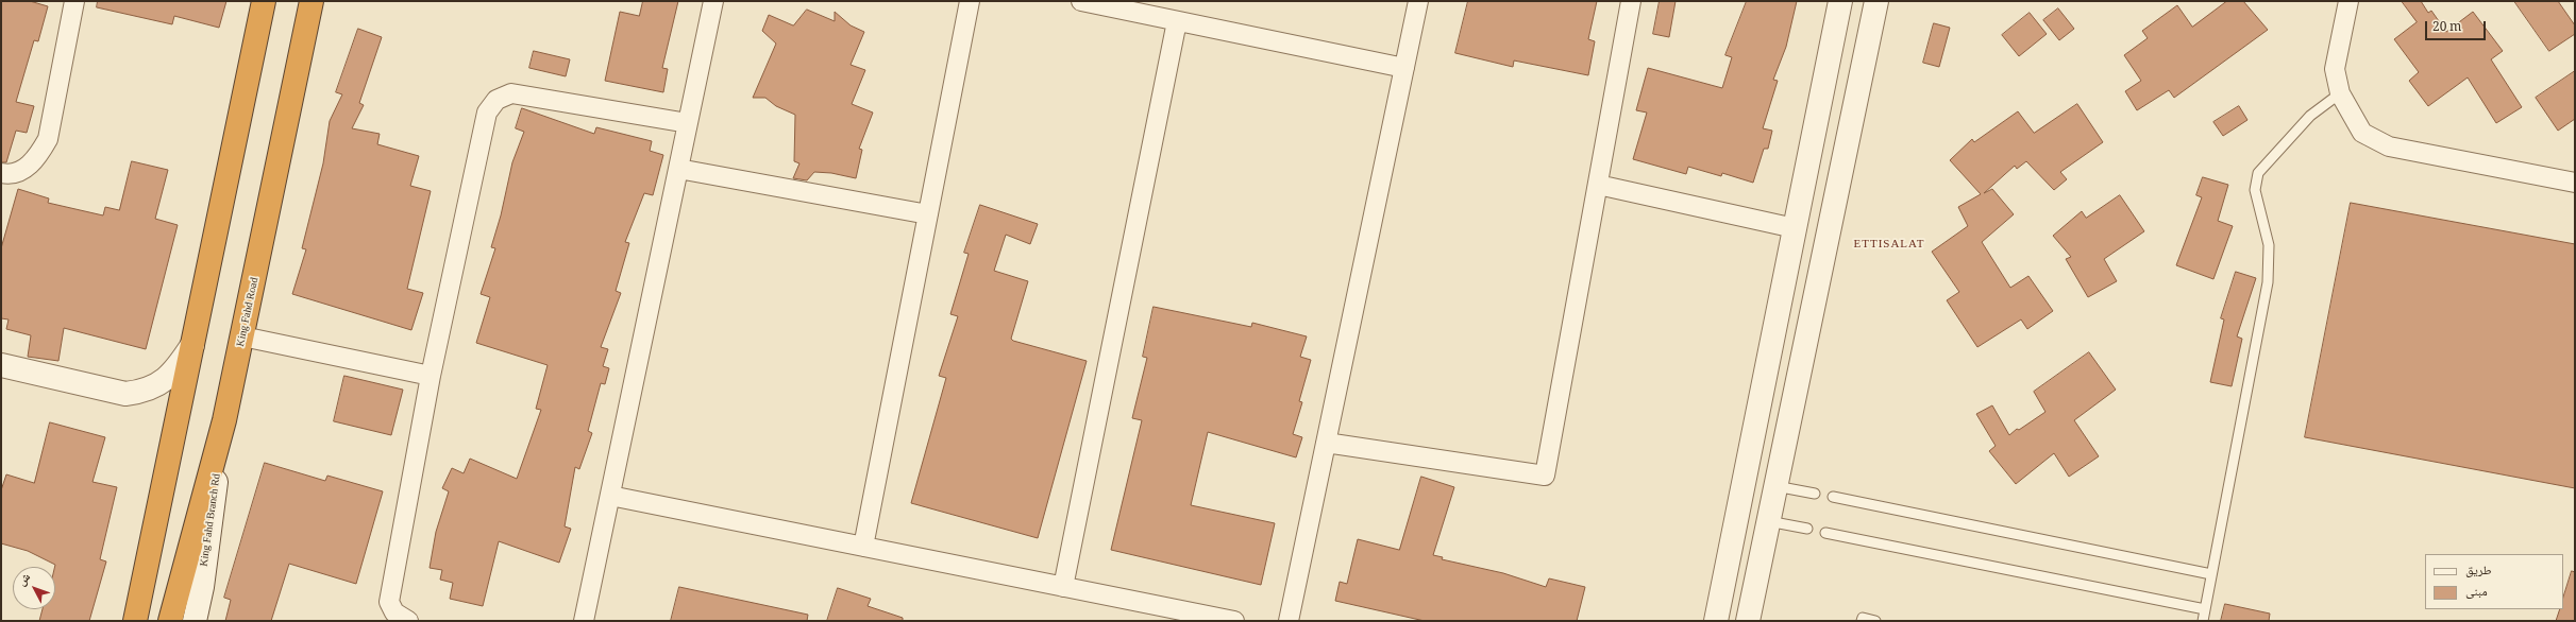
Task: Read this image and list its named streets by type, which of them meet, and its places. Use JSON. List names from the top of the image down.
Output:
{
  "streets": {
    "highway": ["King Fahd Road"],
    "street": ["King Fahd Branch Rd"]
  },
  "crossings": [
    ["King Fahd Road", "King Fahd Branch Rd"]
  ],
  "districts": ["ETTISALAT"],
  "legend": ["طريق", "مبنى"],
  "scale_bar": "20 m",
  "north": "top left"
}
